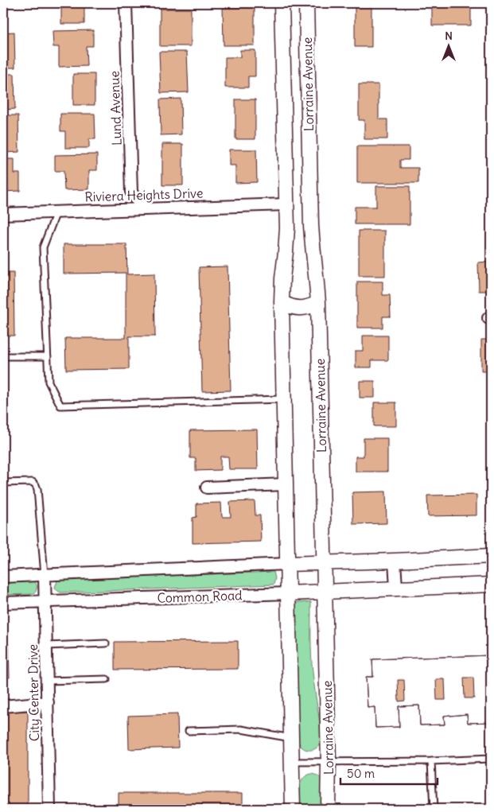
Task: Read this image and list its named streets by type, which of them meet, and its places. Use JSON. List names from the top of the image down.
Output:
{
  "streets": {
    "street": [
      "Lorraine Avenue",
      "Lund Avenue",
      "Riviera Heights Drive",
      "Common Road",
      "City Center Drive"
    ]
  },
  "crossings": [
    ["Lorraine Avenue", "Riviera Heights Drive"],
    ["Lorraine Avenue", "Common Road"],
    ["Lund Avenue", "Riviera Heights Drive"],
    ["Common Road", "City Center Drive"]
  ],
  "scale_bar": "50 m",
  "north": "top"
}
